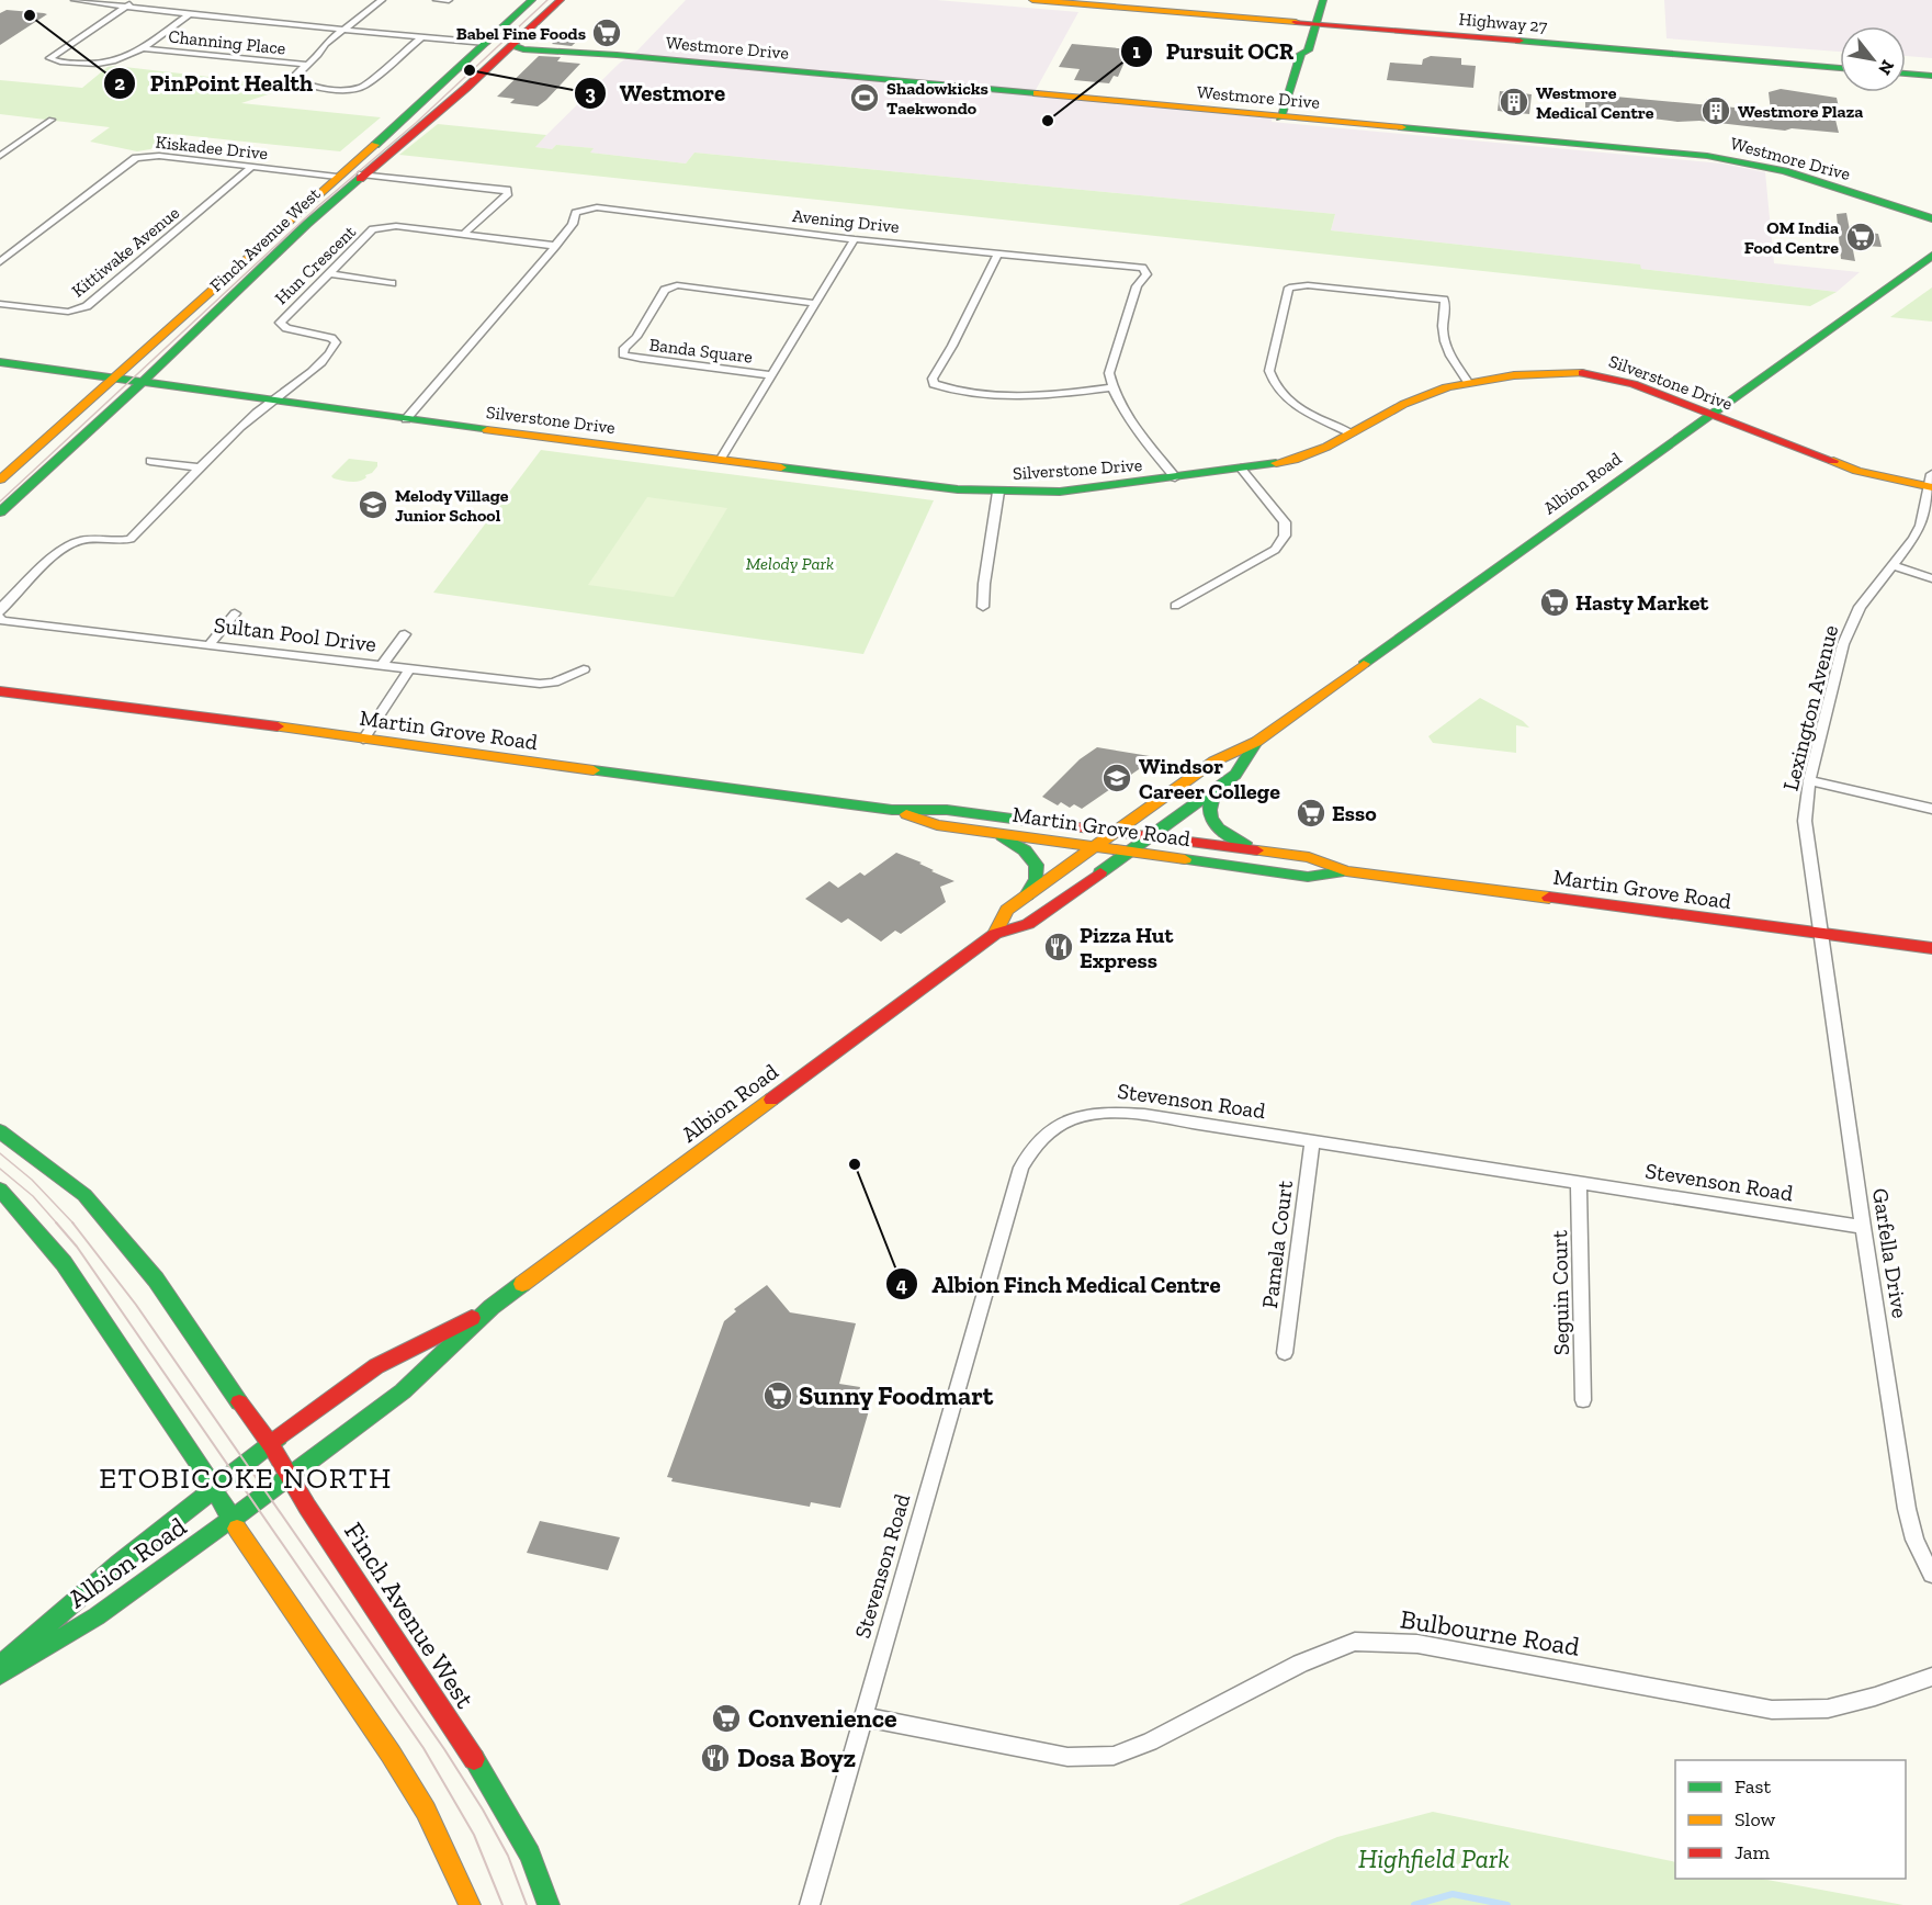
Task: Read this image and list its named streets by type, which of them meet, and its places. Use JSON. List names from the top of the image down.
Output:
{
  "streets": {
    "main road": [
      "Highway 27",
      "Westmore Drive",
      "Finch Avenue West",
      "Silverstone Drive",
      "Albion Road",
      "Martin Grove Road"
    ],
    "street": [
      "Channing Place",
      "Kiskadee Drive",
      "Avening Drive",
      "Kittiwake Avenue",
      "Hun Crescent",
      "Banda Square",
      "Sultan Pool Drive",
      "Lexington Avenue",
      "Stevenson Road",
      "Pamela Court",
      "Garfella Drive",
      "Seguin Court",
      "Bulbourne Road"
    ]
  },
  "crossings": [
    ["Westmore Drive", "Finch Avenue West"],
    ["Kiskadee Drive", "Finch Avenue West"],
    ["Kiskadee Drive", "Kittiwake Avenue"],
    ["Avening Drive", "Hun Crescent"],
    ["Avening Drive", "Silverstone Drive"],
    ["Finch Avenue West", "Silverstone Drive"],
    ["Finch Avenue West", "Albion Road"],
    ["Hun Crescent", "Silverstone Drive"],
    ["Hun Crescent", "Sultan Pool Drive"],
    ["Silverstone Drive", "Albion Road"],
    ["Silverstone Drive", "Sultan Pool Drive"],
    ["Silverstone Drive", "Lexington Avenue"],
    ["Albion Road", "Martin Grove Road"],
    ["Lexington Avenue", "Martin Grove Road"],
    ["Lexington Avenue", "Garfella Drive"],
    ["Martin Grove Road", "Garfella Drive"],
    ["Stevenson Road", "Pamela Court"],
    ["Stevenson Road", "Garfella Drive"],
    ["Stevenson Road", "Seguin Court"],
    ["Stevenson Road", "Bulbourne Road"]
  ],
  "districts": ["ETOBICOKE NORTH"],
  "parks": ["Melody Park", "Highfield Park"],
  "places": {
    "other": [
      "PinPoint Health",
      "Westmore",
      "Pursuit OCR",
      "Albion Finch Medical Centre"
    ],
    "supermarket": [
      "Babel Fine Foods",
      "OM India Food Centre",
      "Hasty Market",
      "Esso",
      "Sunny Foodmart",
      "Convenience"
    ],
    "sports": ["Shadowkicks Taekwondo"],
    "building": ["Westmore Medical Centre", "Westmore Plaza"],
    "school or university": ["Melody Village Junior School", "Windsor Career College"],
    "restaurant": ["Pizza Hut Express", "Dosa Boyz"]
  },
  "legend": ["Fast", "Slow", "Jam"],
  "north": "bottom right"
}
